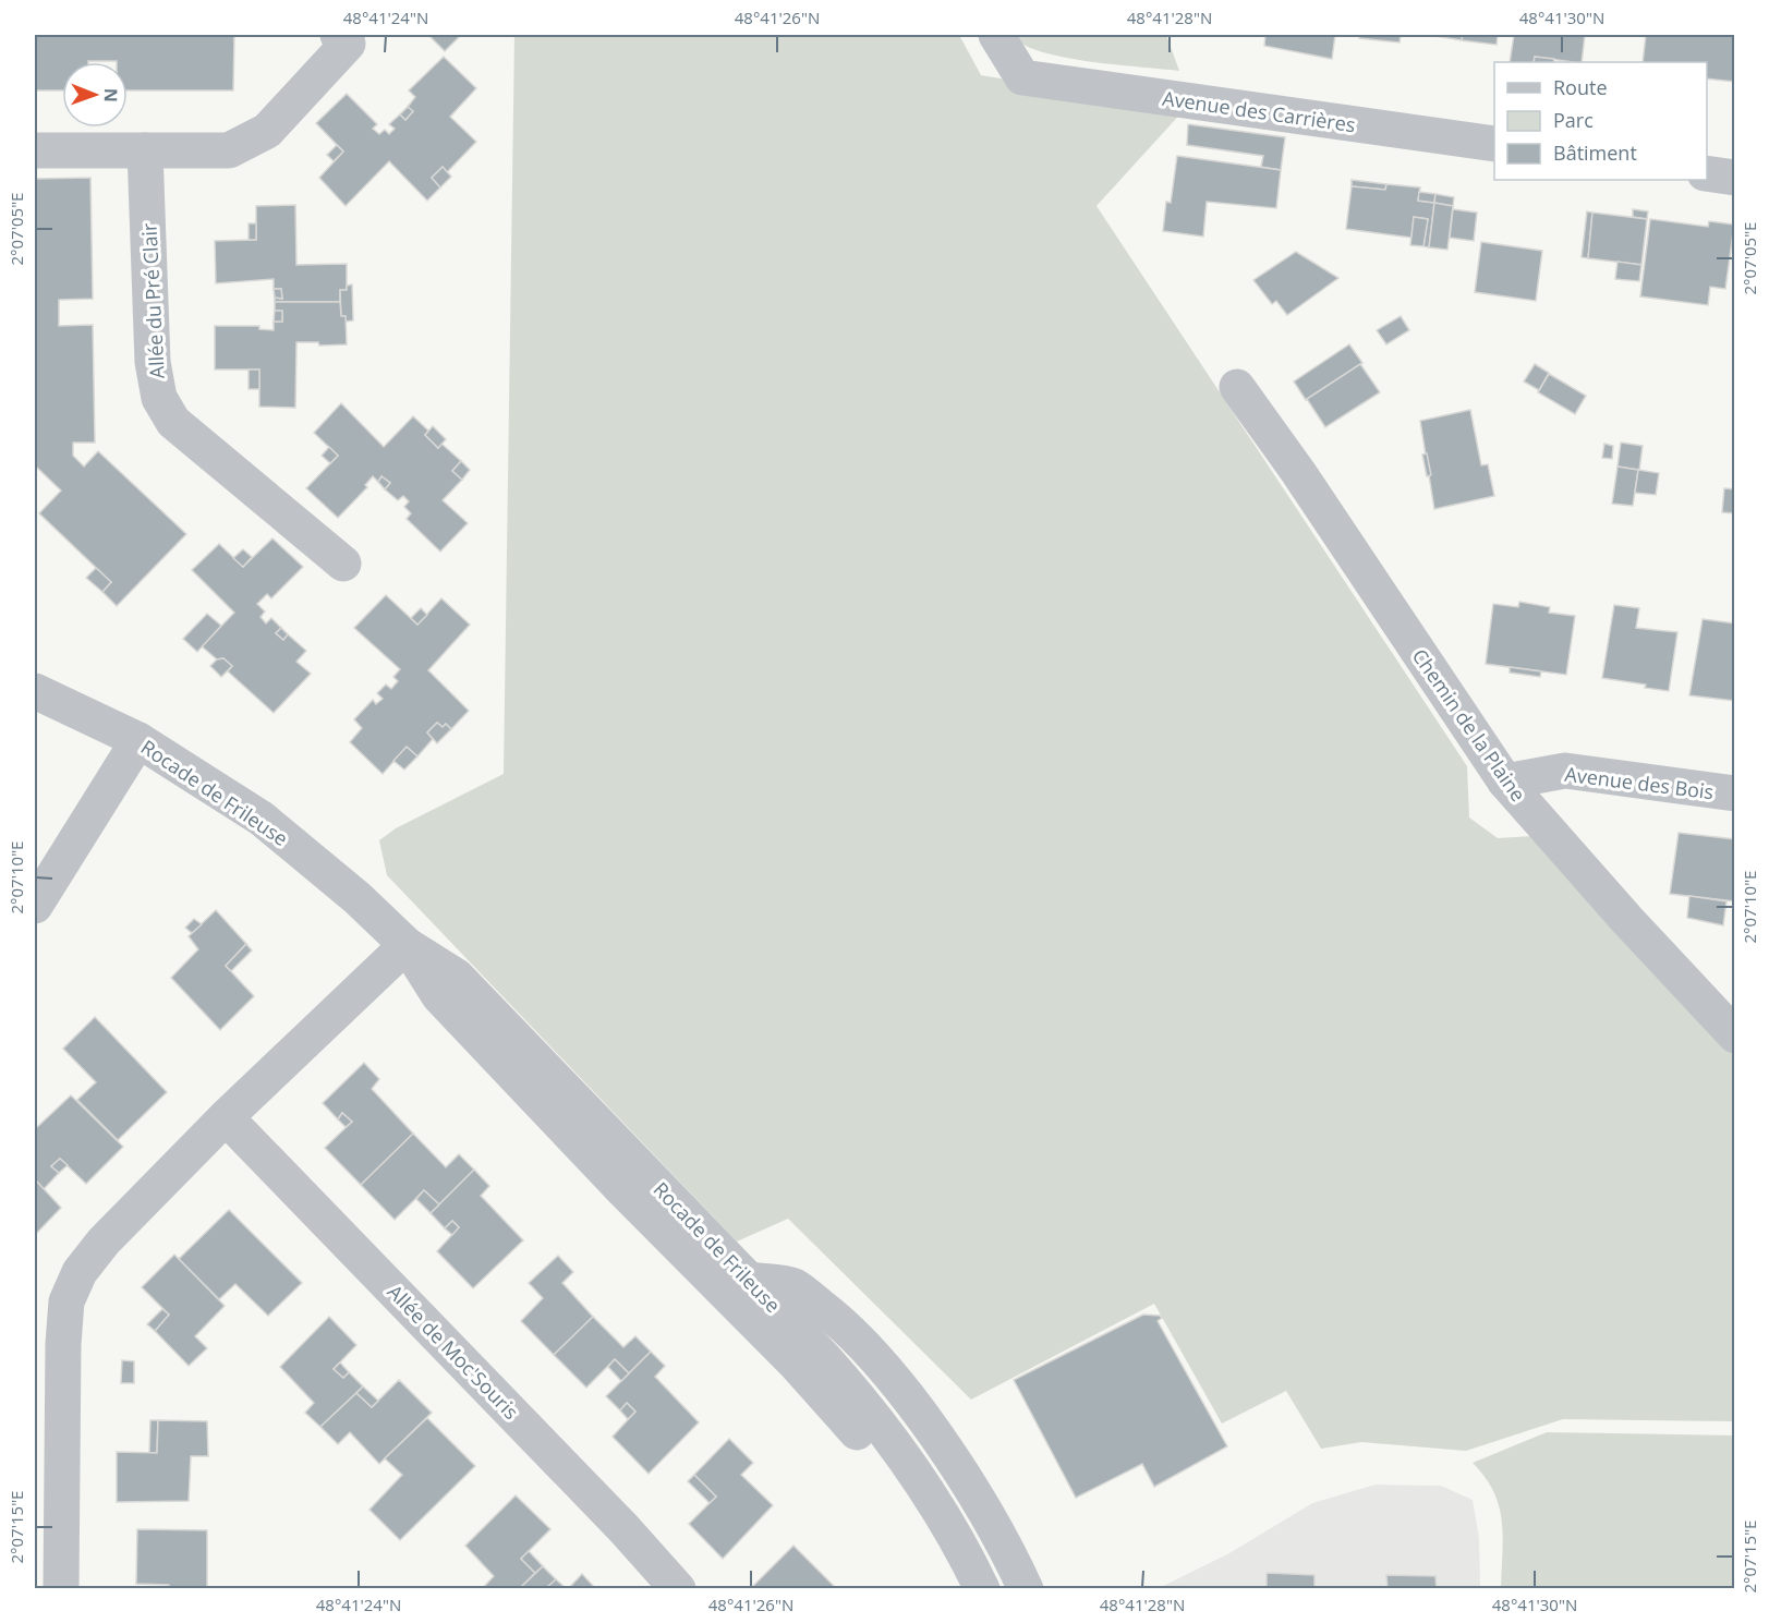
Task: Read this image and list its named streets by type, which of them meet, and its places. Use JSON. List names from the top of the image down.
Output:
{
  "streets": {
    "street": [
      "Avenue des Carrières",
      "Allée du Pré Clair",
      "Chemin de la Plaine",
      "Avenue des Bois",
      "Rocade de Frileuse",
      "Allée de Moc'Souris"
    ]
  },
  "crossings": [
    ["Chemin de la Plaine", "Avenue des Bois"]
  ],
  "legend": ["Route", "Parc", "Bâtiment"],
  "north": "right",
  "coordinates": [
    "48°41'24\"N",
    "48°41'26\"N",
    "48°41'28\"N",
    "48°41'30\"N",
    "2°07'05\"E",
    "2°07'10\"E",
    "2°07'15\"E"
  ]
}
